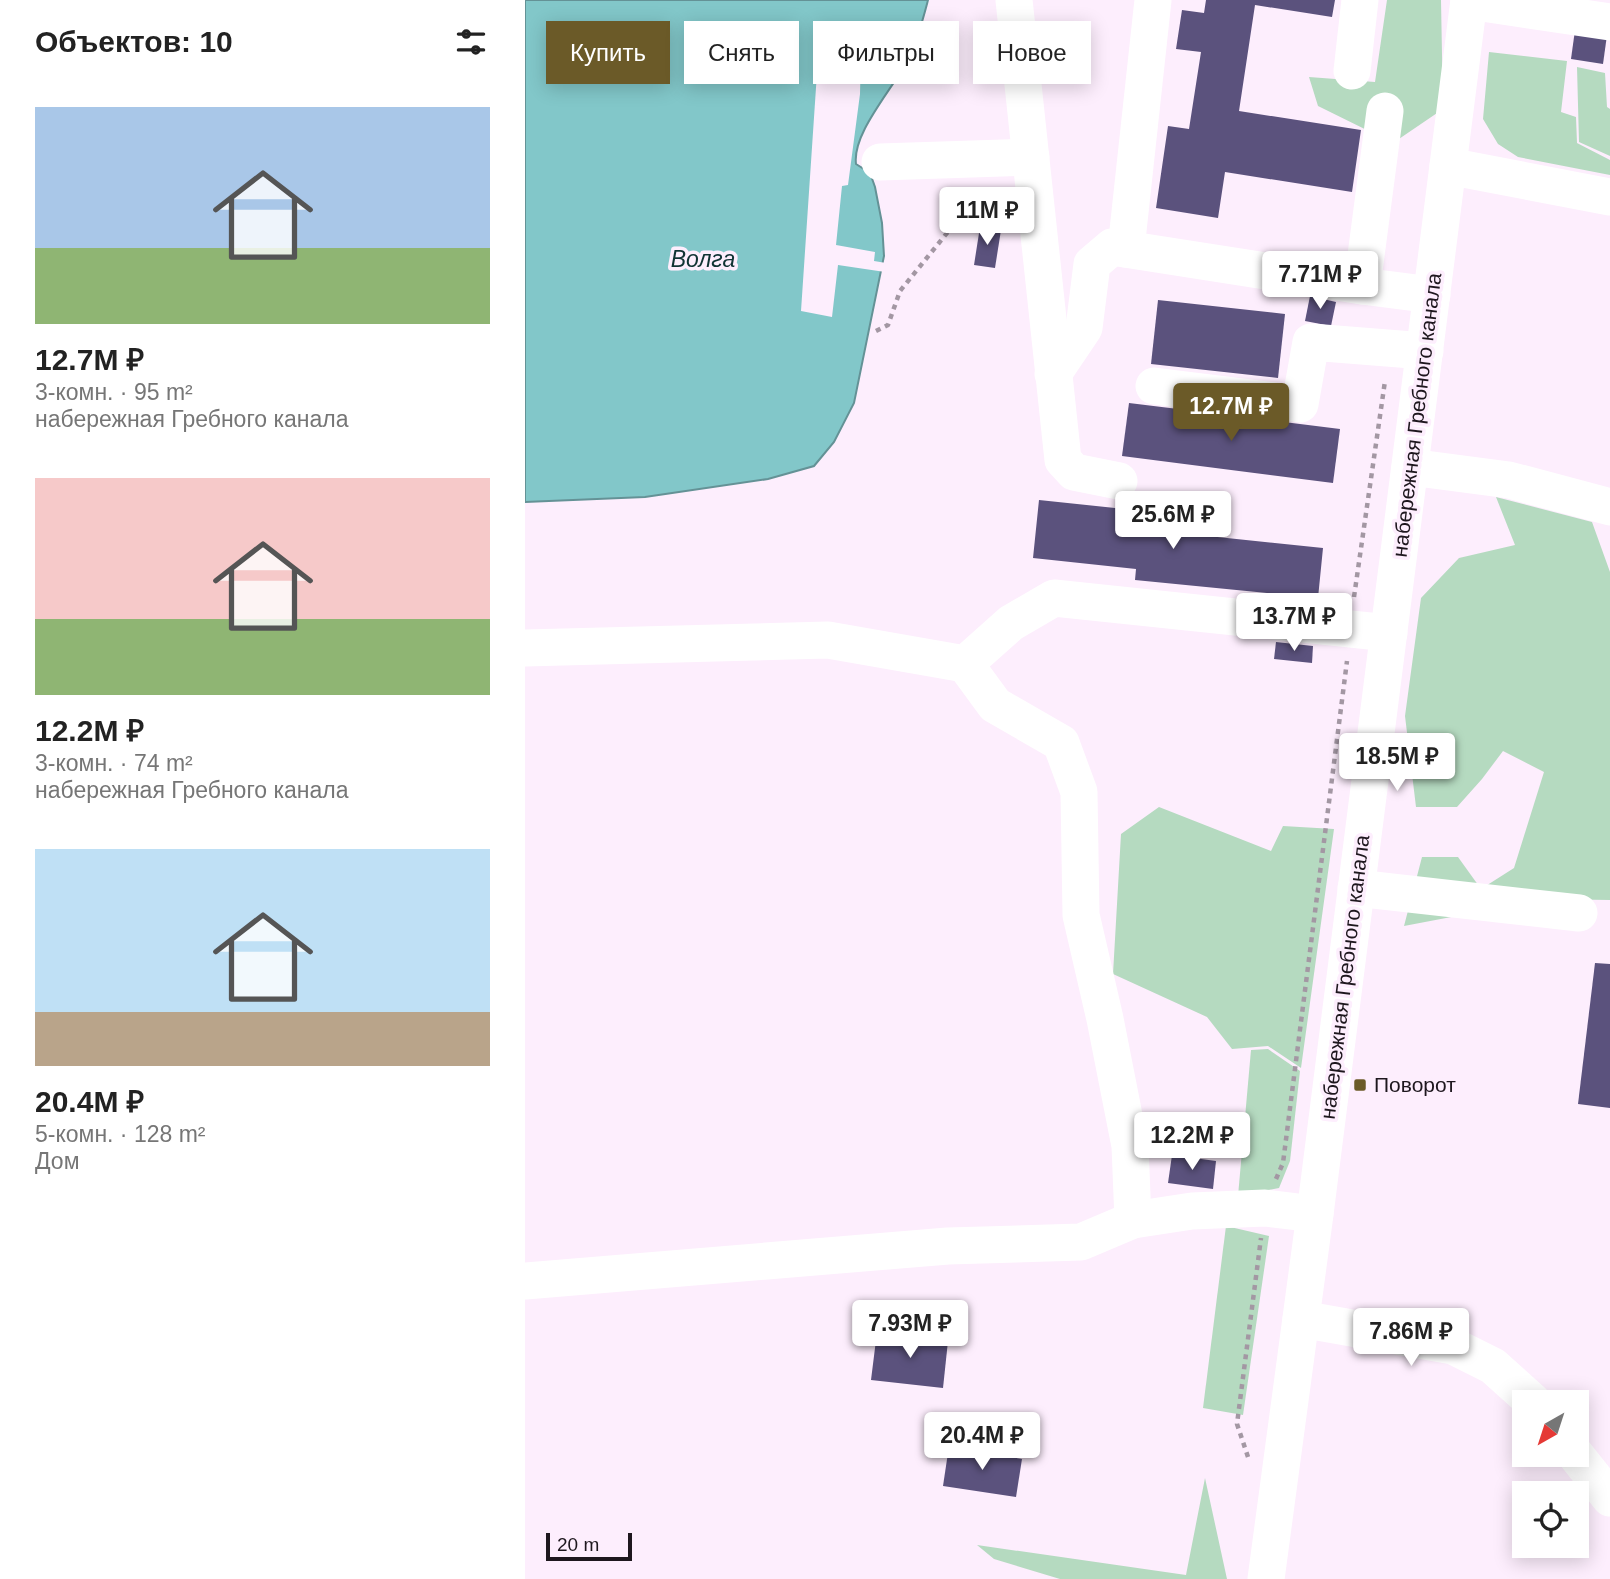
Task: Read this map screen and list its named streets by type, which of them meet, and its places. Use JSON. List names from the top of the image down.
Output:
{
  "streets": {
    "street": ["набережная Гребного канала"]
  },
  "water": ["Волга"],
  "places": {
    "transit": ["Поворот"]
  },
  "scale_bar": "20 m",
  "north": "bottom left",
  "page": {
    "heading": "Объектов: 10",
    "chip": [
      "Купить",
      "Снять",
      "Фильтры",
      "Новое"
    ],
    "list": [
      {
        "name": "12.7M ₽",
        "note": "3-комн. · 95 m² · набережная Гребного канала"
      },
      {
        "name": "12.2M ₽",
        "note": "3-комн. · 74 m² · набережная Гребного канала"
      },
      {
        "name": "20.4M ₽",
        "note": "5-комн. · 128 m² · Дом"
      }
    ],
    "price": [
      "11M ₽",
      "7.71M ₽",
      "12.7M ₽",
      "25.6M ₽",
      "13.7M ₽",
      "18.5M ₽",
      "12.2M ₽",
      "7.93M ₽",
      "7.86M ₽",
      "20.4M ₽"
    ],
    "scale": "20 m"
  }
}
